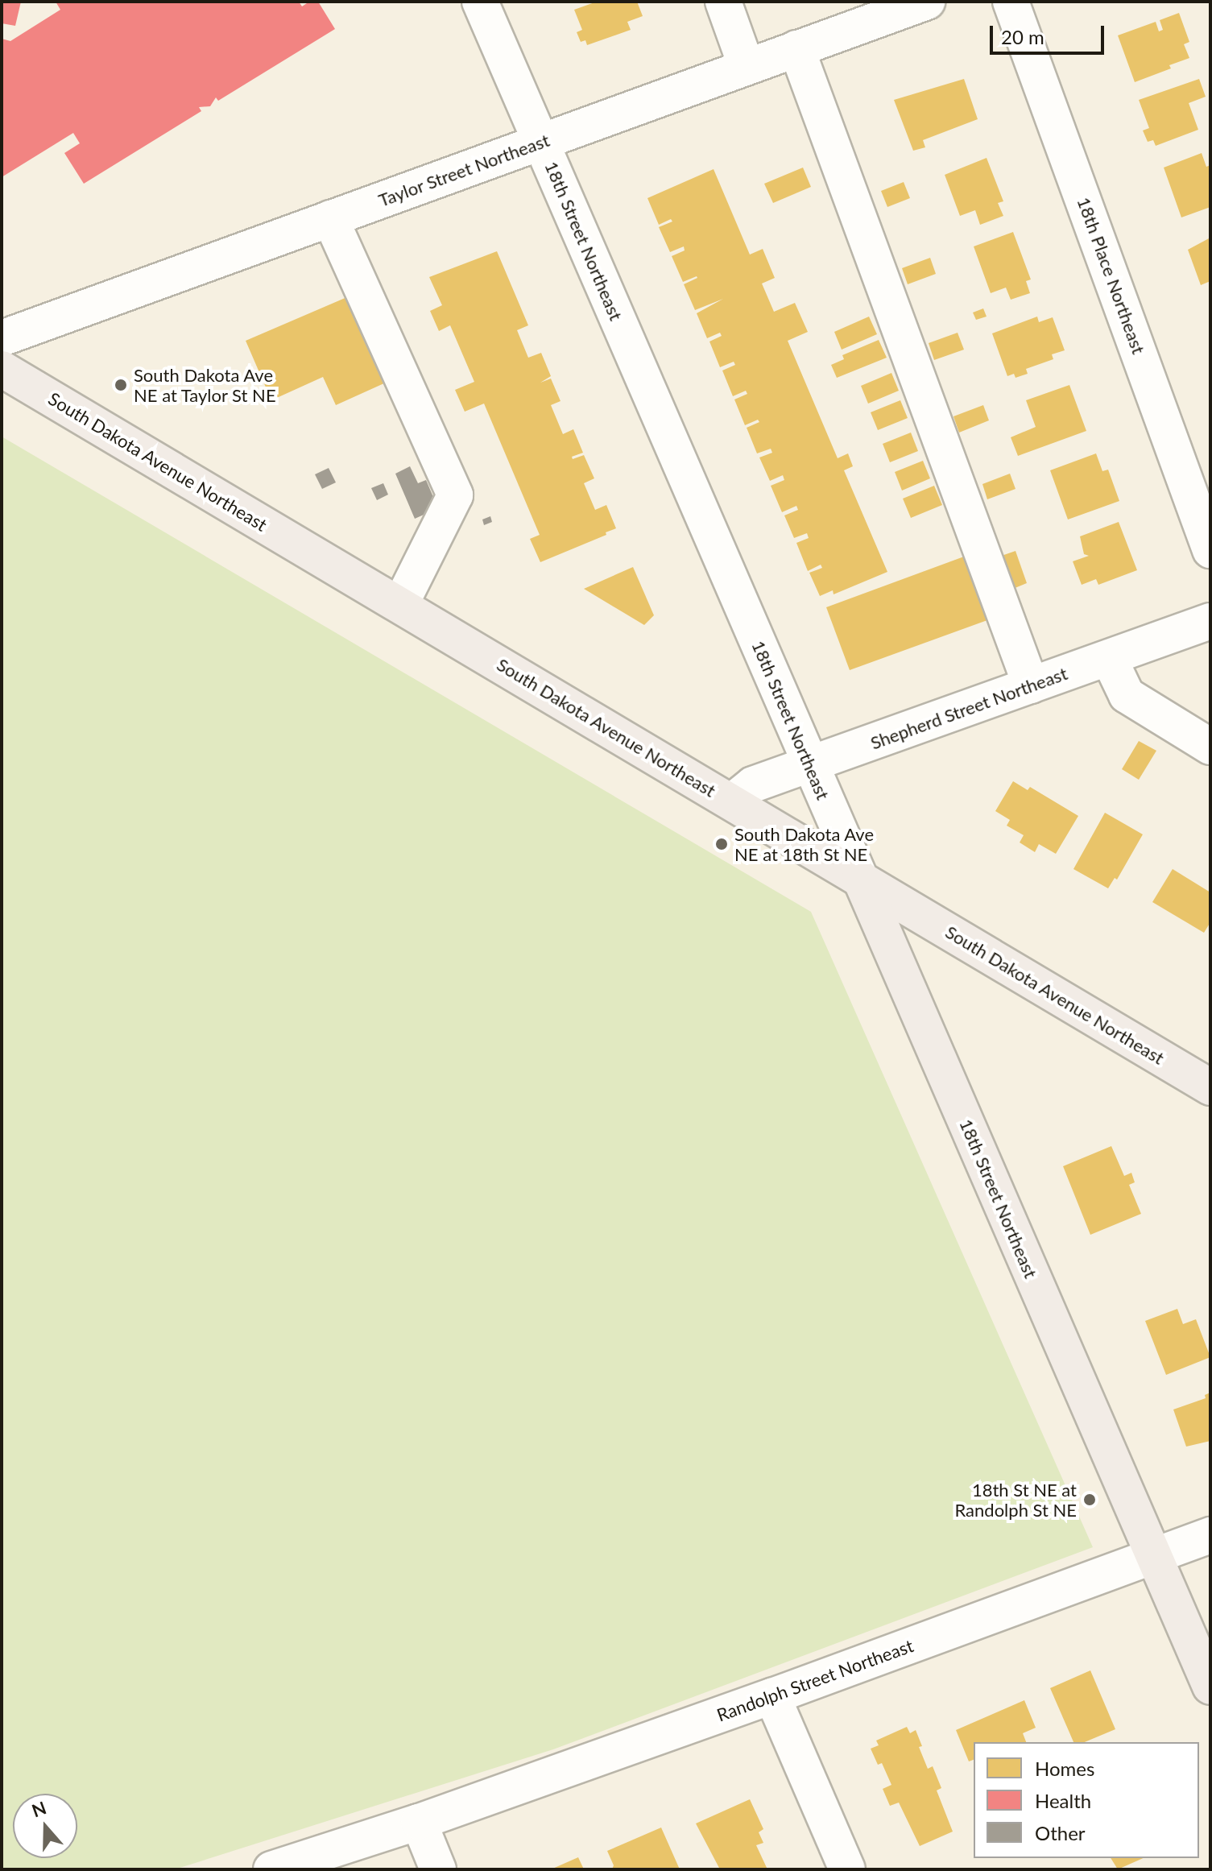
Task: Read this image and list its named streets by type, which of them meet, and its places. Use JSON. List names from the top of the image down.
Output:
{
  "streets": {
    "main road": ["18th Street Northeast", "South Dakota Avenue Northeast"],
    "street": [
      "Taylor Street Northeast",
      "18th Place Northeast",
      "Shepherd Street Northeast",
      "Randolph Street Northeast"
    ]
  },
  "crossings": [
    ["Taylor Street Northeast", "18th Street Northeast"],
    ["18th Street Northeast", "South Dakota Avenue Northeast"],
    ["18th Street Northeast", "Shepherd Street Northeast"],
    ["18th Street Northeast", "Randolph Street Northeast"],
    ["South Dakota Avenue Northeast", "Shepherd Street Northeast"]
  ],
  "places": ["South Dakota Ave NE at Taylor St NE", "South Dakota Ave NE at 18th St NE", "18th St NE at Randolph St NE"],
  "legend": ["Homes", "Health", "Other"],
  "scale_bar": "20 m",
  "north": "top"
}
